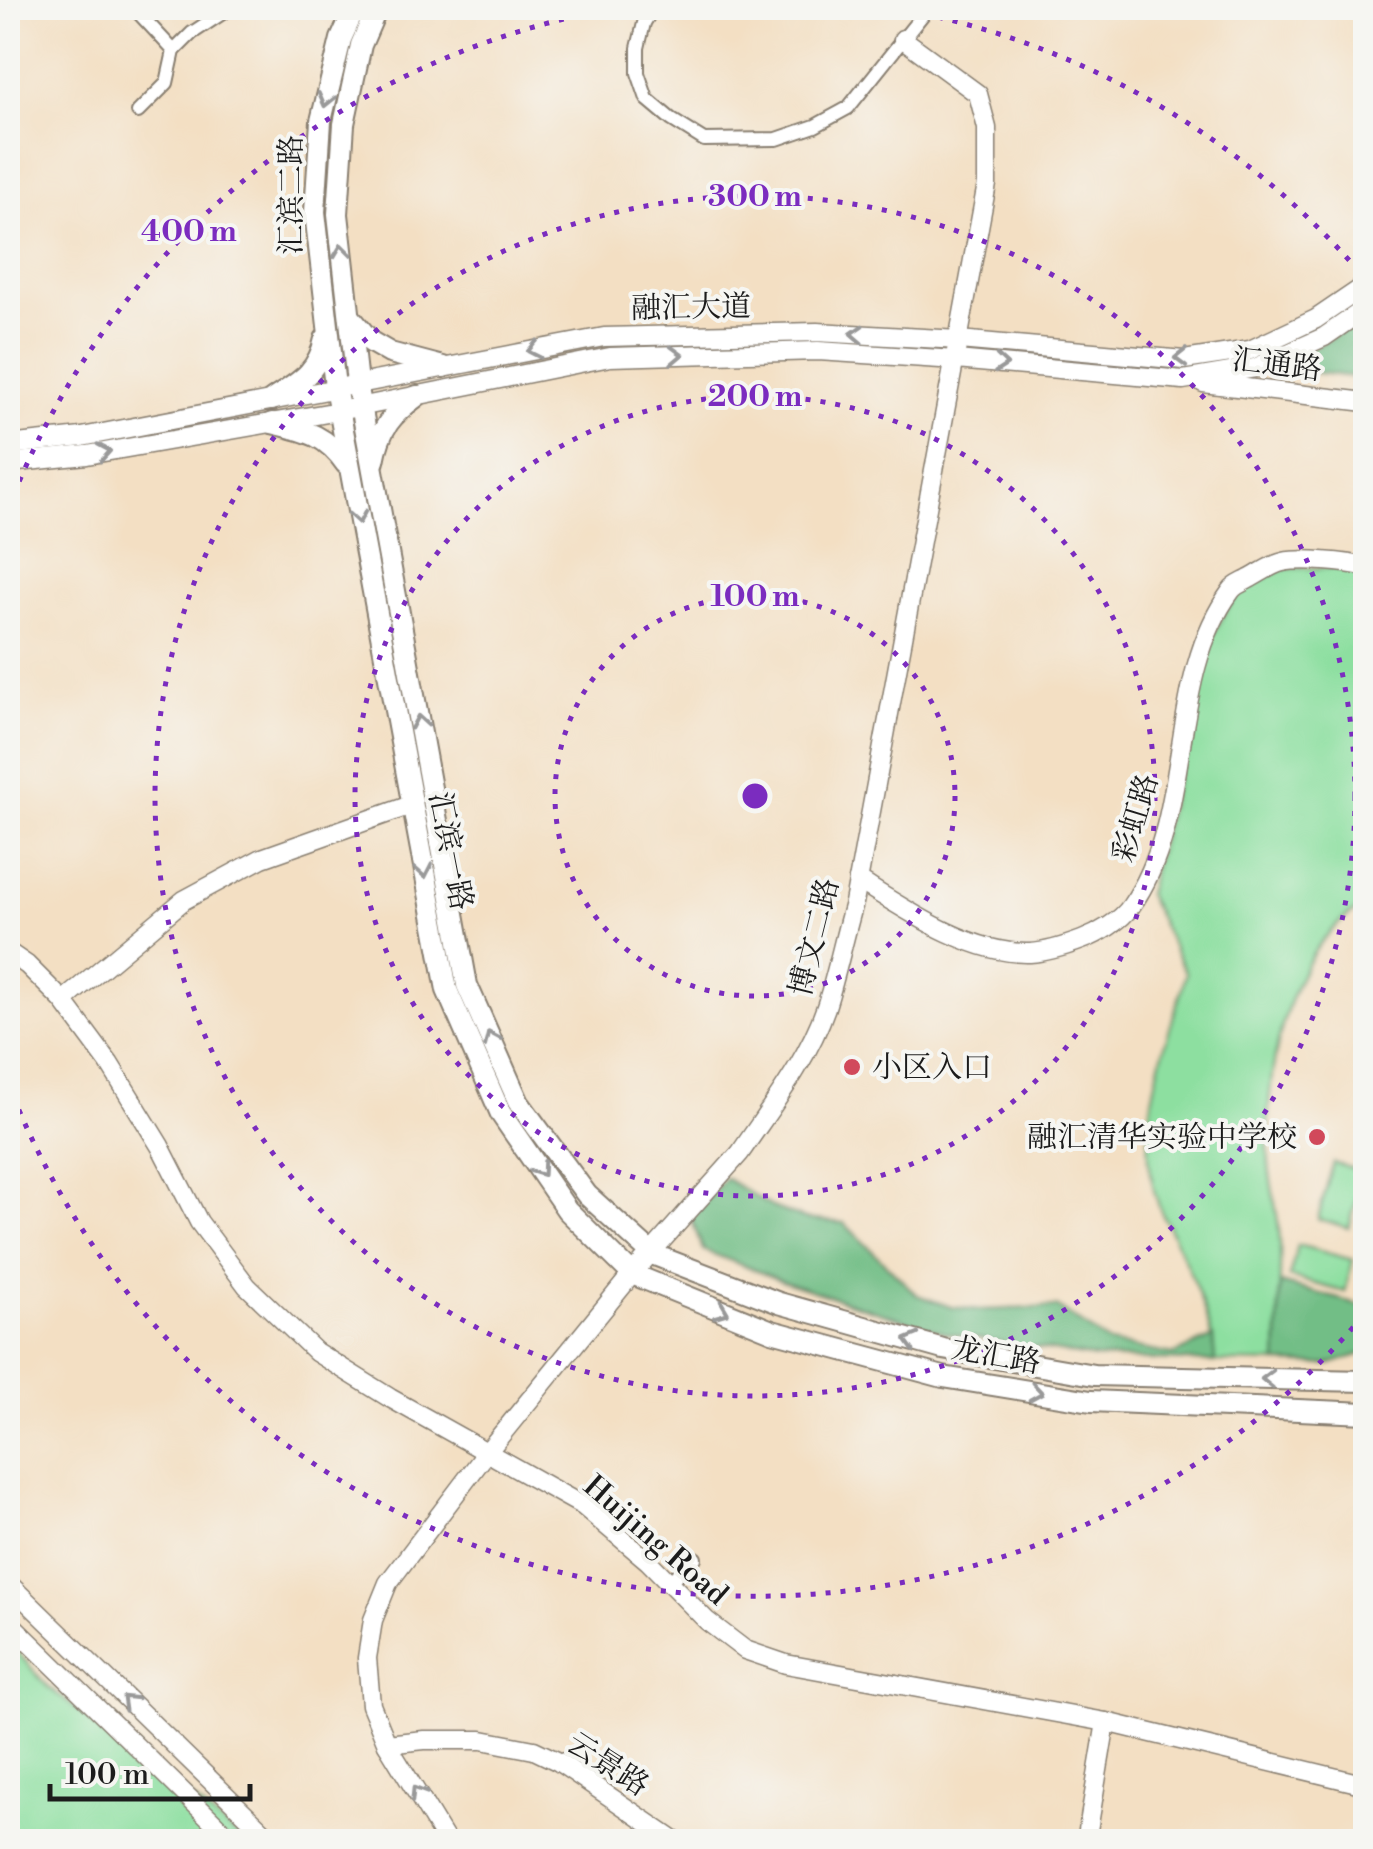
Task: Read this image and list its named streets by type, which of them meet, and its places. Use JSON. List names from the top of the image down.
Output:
{
  "streets": {
    "main road": ["汇滨二路", "汇滨一路", "龙汇路"],
    "street": [
      "融汇大道",
      "汇通路",
      "彩虹路",
      "博文二路",
      "Huijing Road",
      "云景路"
    ]
  },
  "crossings": [
    ["汇滨二路", "融汇大道"],
    ["汇滨二路", "汇滨一路"],
    ["融汇大道", "汇通路"],
    ["融汇大道", "汇滨一路"],
    ["融汇大道", "博文二路"],
    ["彩虹路", "博文二路"],
    ["汇滨一路", "博文二路"],
    ["汇滨一路", "龙汇路"],
    ["博文二路", "龙汇路"],
    ["博文二路", "Huijing Road"],
    ["博文二路", "云景路"]
  ],
  "places": ["小区入口", "融汇清华实验中学校"],
  "scale_bar": "100 m",
  "rings": [
    "300 m",
    "400 m",
    "200 m",
    "100 m"
  ]
}
